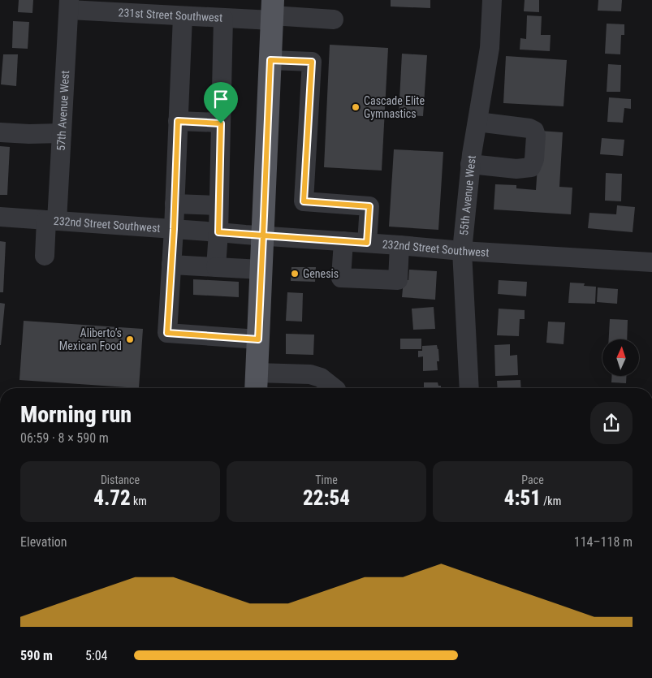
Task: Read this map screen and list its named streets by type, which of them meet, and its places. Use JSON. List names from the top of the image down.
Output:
{
  "streets": {
    "street": [
      "231st Street Southwest",
      "57th Avenue West",
      "55th Avenue West",
      "232nd Street Southwest"
    ]
  },
  "crossings": [
    ["231st Street Southwest", "57th Avenue West"],
    ["57th Avenue West", "232nd Street Southwest"],
    ["55th Avenue West", "232nd Street Southwest"]
  ],
  "places": ["Cascade Elite Gymnastics", "Genesis", "Aliberto’s Mexican Food"],
  "north": "top",
  "page": {
    "heading": ["Morning run", "06:59 · 8 × 590 m"],
    "stats": [
      ["Distance", "4.72 km"],
      ["Time", "22:54"],
      ["Pace", "4:51 /km"]
    ],
    "chart": ["Elevation", "114–118 m"],
    "list": [
      {
        "name": "590 m",
        "note": "5:04"
      }
    ]
  }
}
